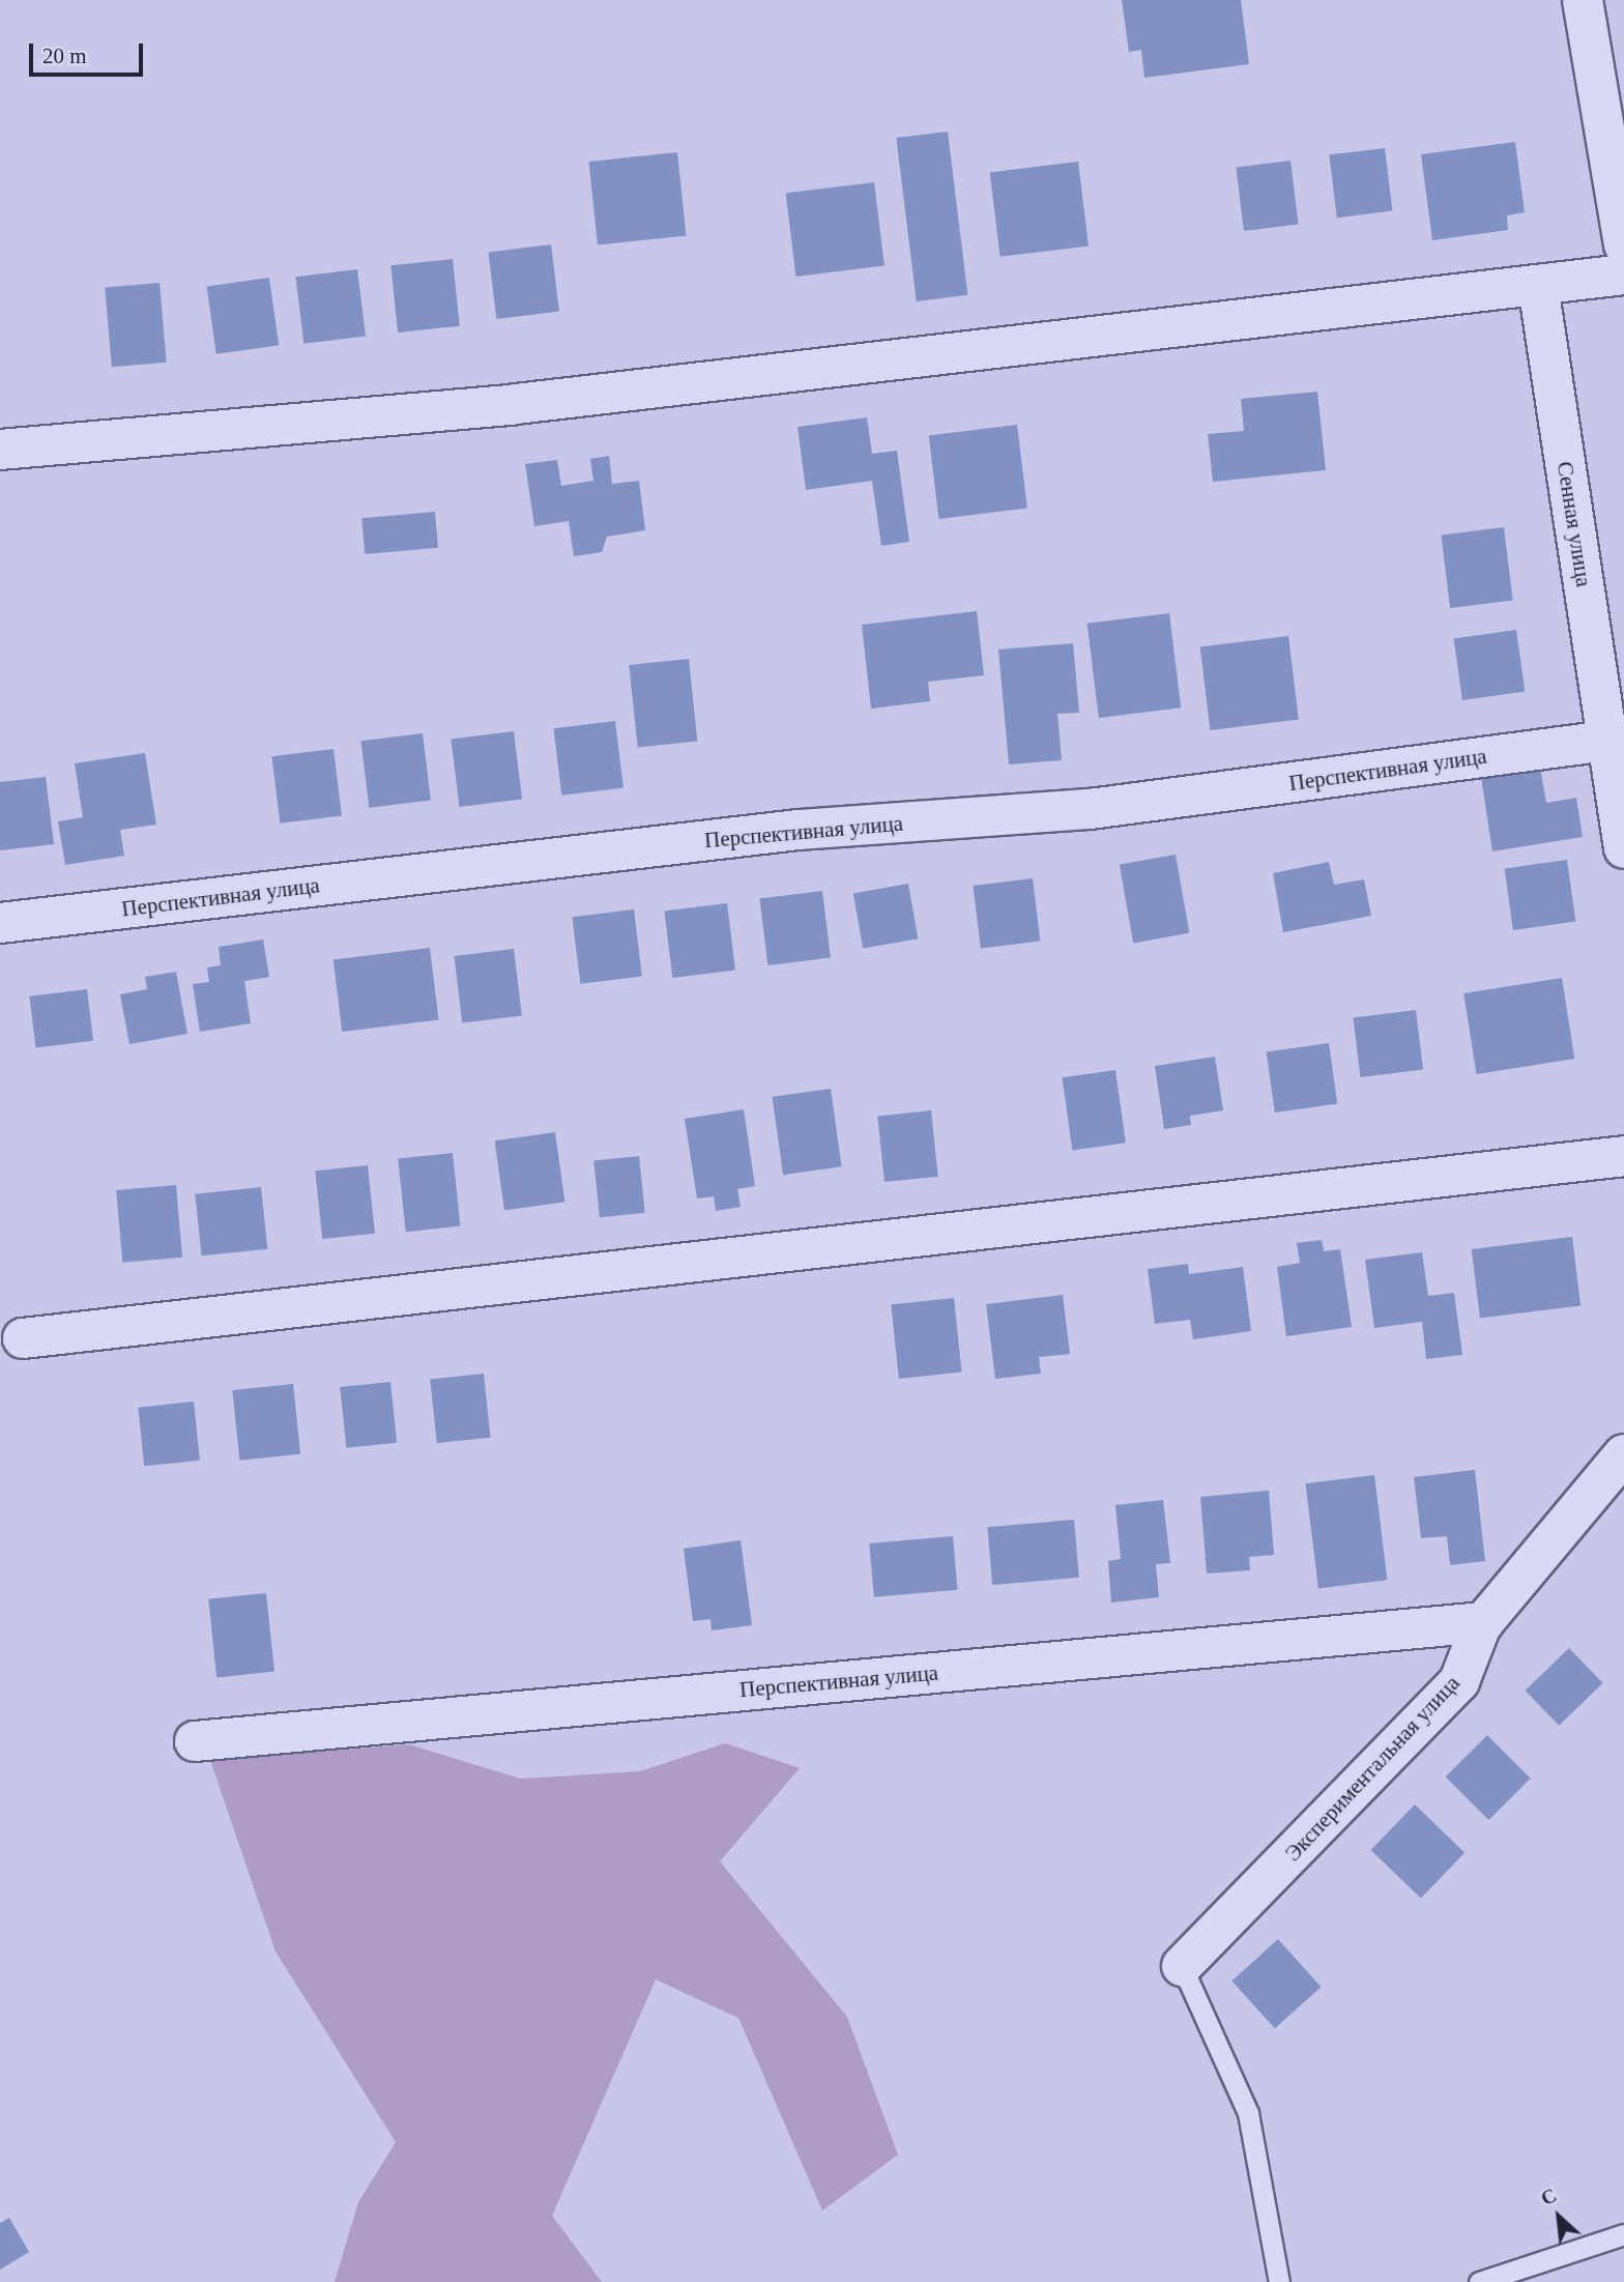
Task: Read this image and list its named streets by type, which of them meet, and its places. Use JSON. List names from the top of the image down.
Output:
{
  "streets": {
    "street": ["Сенная улица", "Перспективная улица", "Экспериментальная улица"]
  },
  "crossings": [
    ["Сенная улица", "Перспективная улица"],
    ["Перспективная улица", "Экспериментальная улица"]
  ],
  "scale_bar": "20 m",
  "north": "top left"
}
